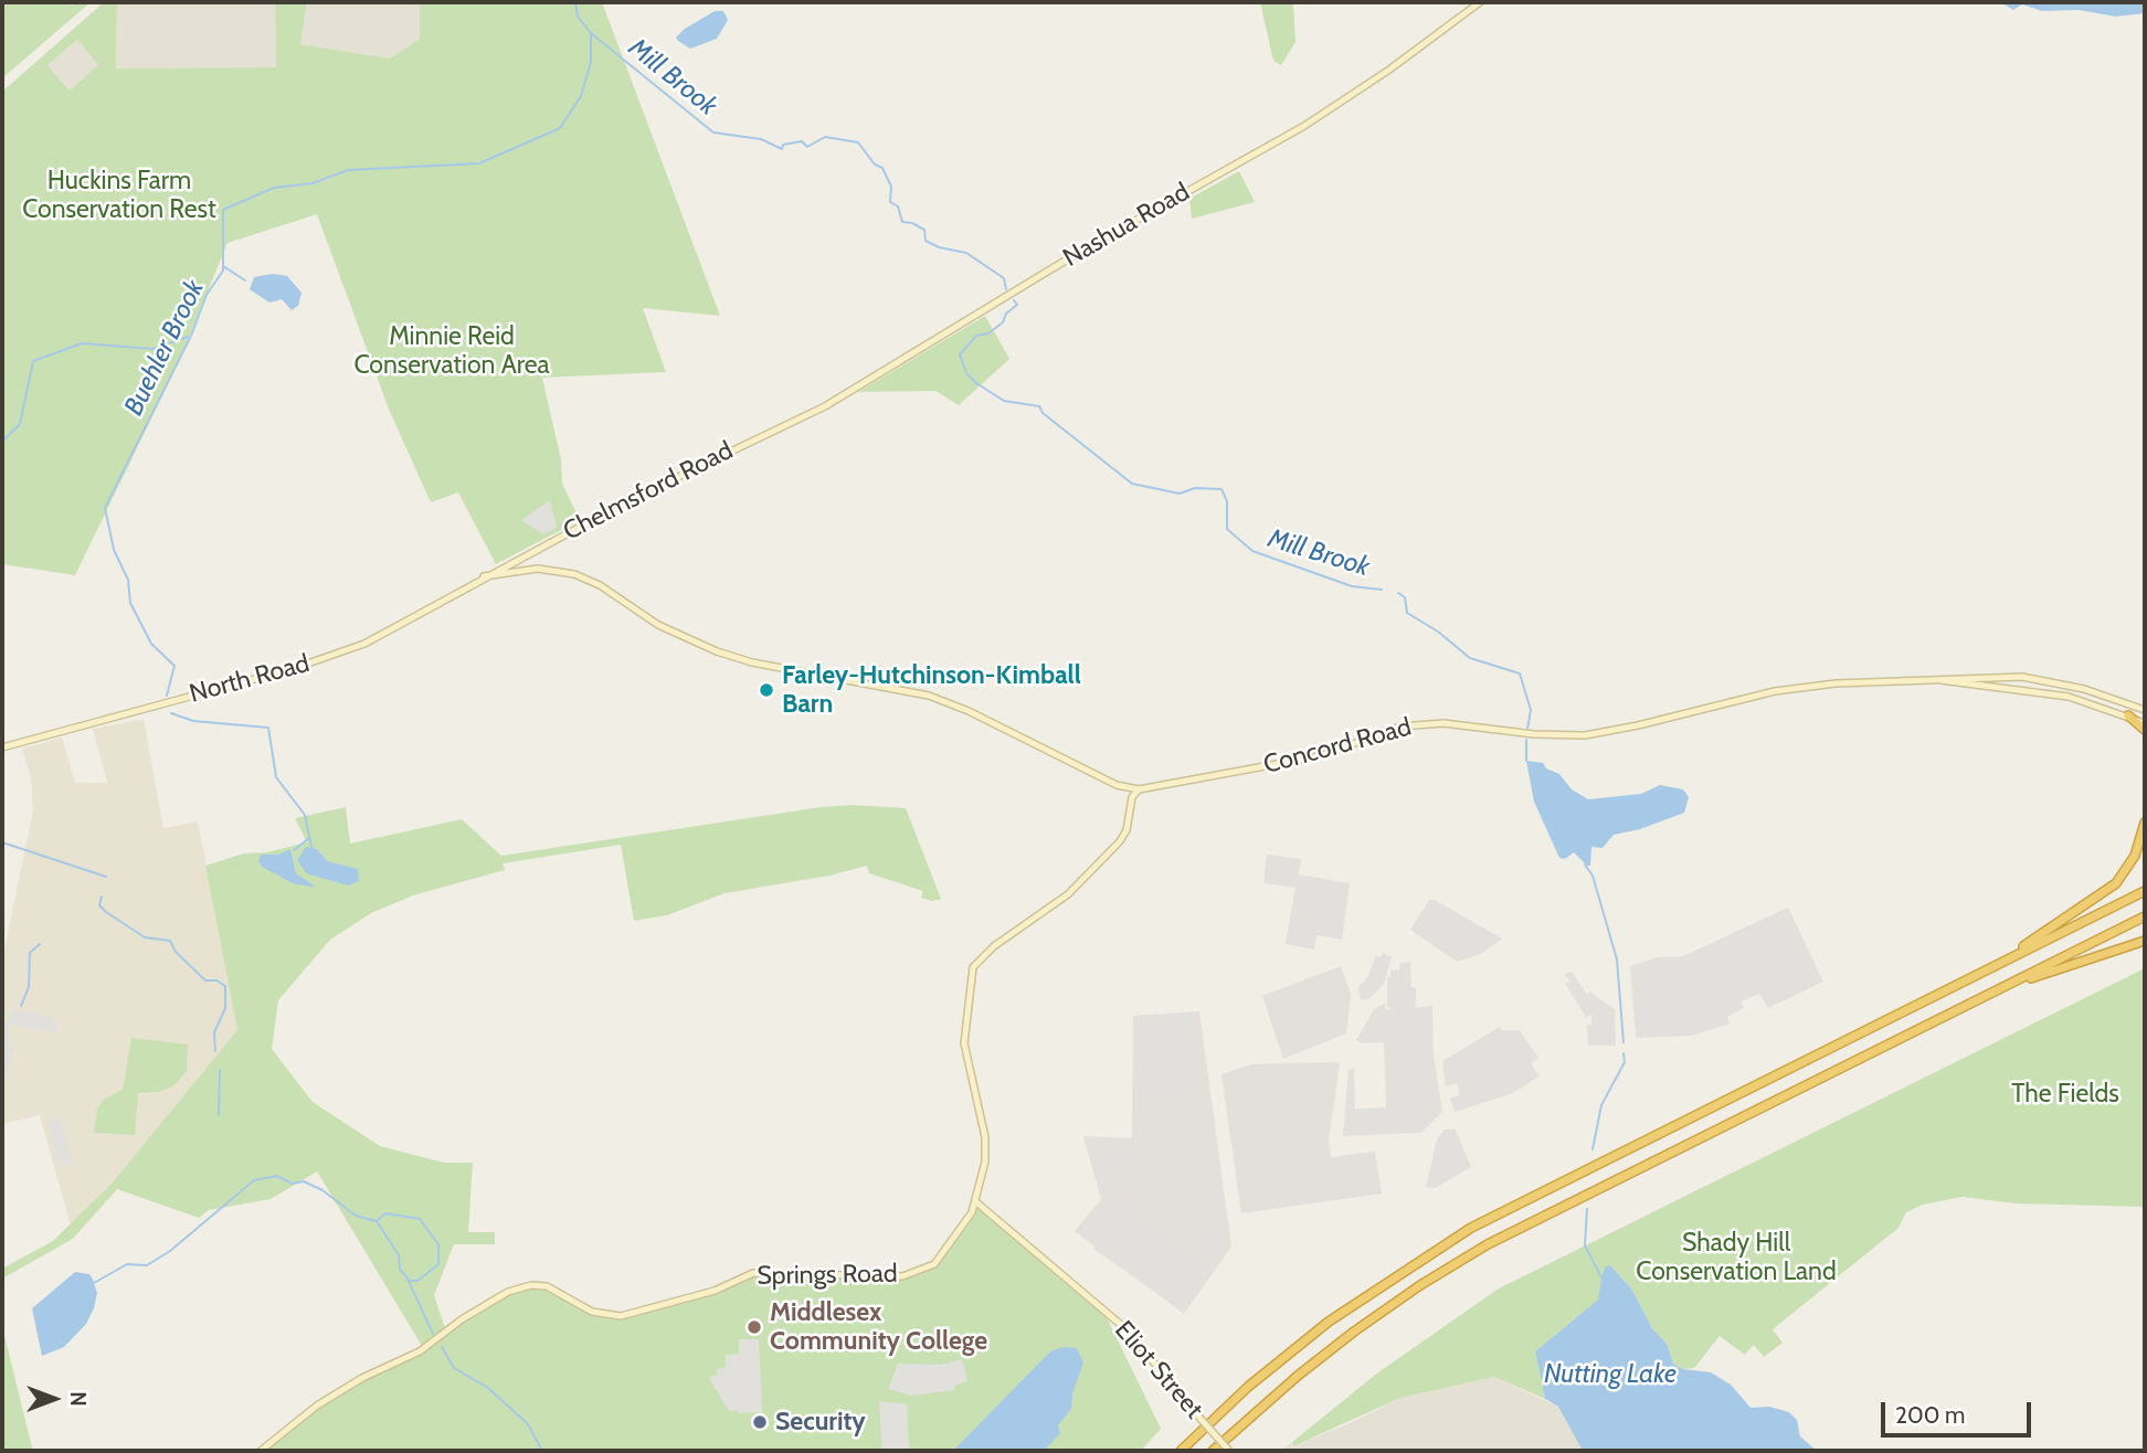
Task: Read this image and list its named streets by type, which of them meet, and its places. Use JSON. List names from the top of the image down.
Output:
{
  "streets": {
    "main road": [
      "Nashua Road",
      "Chelmsford Road",
      "North Road",
      "Concord Road",
      "Springs Road",
      "Eliot Street"
    ]
  },
  "crossings": [
    ["Nashua Road", "Chelmsford Road"],
    ["Concord Road", "Springs Road"],
    ["Springs Road", "Eliot Street"]
  ],
  "water": ["Mill Brook", "Buehler Brook", "Nutting Lake"],
  "parks": [
    "Huckins Farm Conservation Rest",
    "Minnie Reid Conservation Area",
    "The Fields",
    "Shady Hill Conservation Land"
  ],
  "places": ["Farley-Hutchinson-Kimball Barn", "Middlesex Community College", "Security"],
  "scale_bar": "200 m",
  "north": "right"
}
